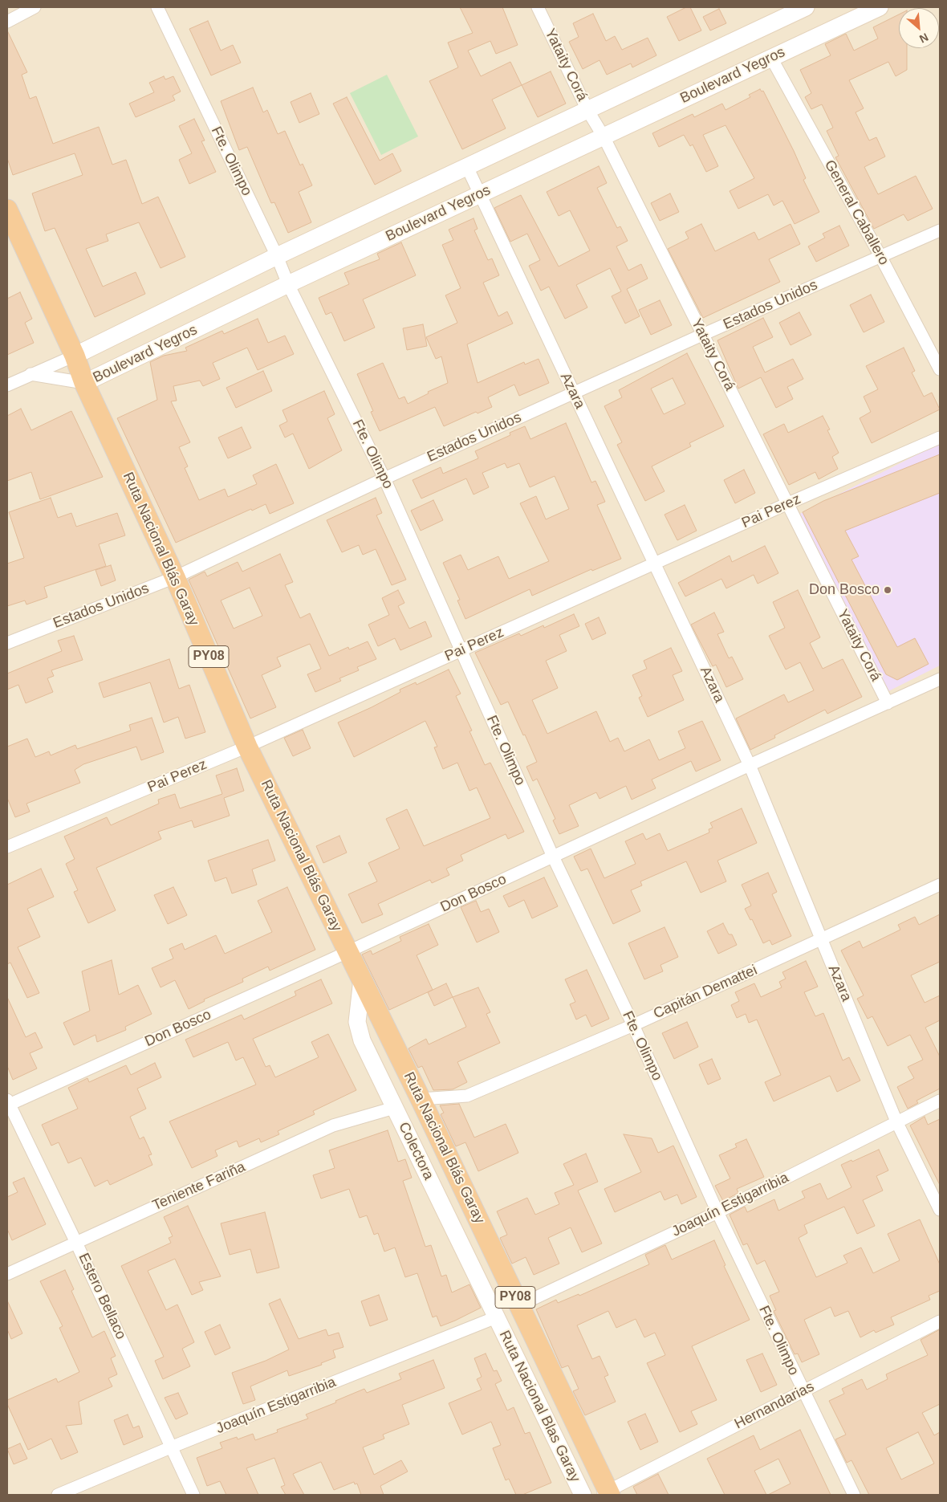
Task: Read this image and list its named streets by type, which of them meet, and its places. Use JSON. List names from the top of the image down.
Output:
{
  "streets": {
    "highway": ["Ruta Nacional Blás Garay", "PY08"],
    "main road": ["Boulevard Yegros", "Colectora", "Ruta Nacional Blas Garay"],
    "street": [
      "Yataity Corá",
      "Fte. Olimpo",
      "General Caballero",
      "Estados Unidos",
      "Azara",
      "Pai Perez",
      "Don Bosco",
      "Capitán Demattei",
      "Teniente Fariña",
      "Joaquín Estigarribia",
      "Estero Bellaco",
      "Hernandarias"
    ]
  },
  "crossings": [
    ["Yataity Corá", "Boulevard Yegros"],
    ["Yataity Corá", "Estados Unidos"],
    ["Yataity Corá", "Pai Perez"],
    ["Yataity Corá", "Don Bosco"],
    ["Boulevard Yegros", "Fte. Olimpo"],
    ["Boulevard Yegros", "General Caballero"],
    ["Boulevard Yegros", "Azara"],
    ["Boulevard Yegros", "Ruta Nacional Blás Garay"],
    ["Fte. Olimpo", "Estados Unidos"],
    ["Fte. Olimpo", "Pai Perez"],
    ["Fte. Olimpo", "Don Bosco"],
    ["Fte. Olimpo", "Capitán Demattei"],
    ["Fte. Olimpo", "Joaquín Estigarribia"],
    ["Fte. Olimpo", "Hernandarias"],
    ["General Caballero", "Estados Unidos"],
    ["Estados Unidos", "Azara"],
    ["Estados Unidos", "Ruta Nacional Blás Garay"],
    ["Azara", "Pai Perez"],
    ["Azara", "Don Bosco"],
    ["Azara", "Capitán Demattei"],
    ["Azara", "Joaquín Estigarribia"],
    ["Pai Perez", "Ruta Nacional Blás Garay"],
    ["Ruta Nacional Blás Garay", "Don Bosco"],
    ["Ruta Nacional Blás Garay", "Capitán Demattei"],
    ["Ruta Nacional Blás Garay", "Colectora"],
    ["Ruta Nacional Blás Garay", "Joaquín Estigarribia"],
    ["Ruta Nacional Blás Garay", "Hernandarias"],
    ["Don Bosco", "Estero Bellaco"],
    ["Colectora", "Teniente Fariña"],
    ["Colectora", "Joaquín Estigarribia"],
    ["Colectora", "Ruta Nacional Blas Garay"],
    ["Teniente Fariña", "Estero Bellaco"],
    ["Joaquín Estigarribia", "Estero Bellaco"],
    ["Joaquín Estigarribia", "Ruta Nacional Blas Garay"]
  ],
  "places": ["Don Bosco"],
  "north": "bottom right"
}
